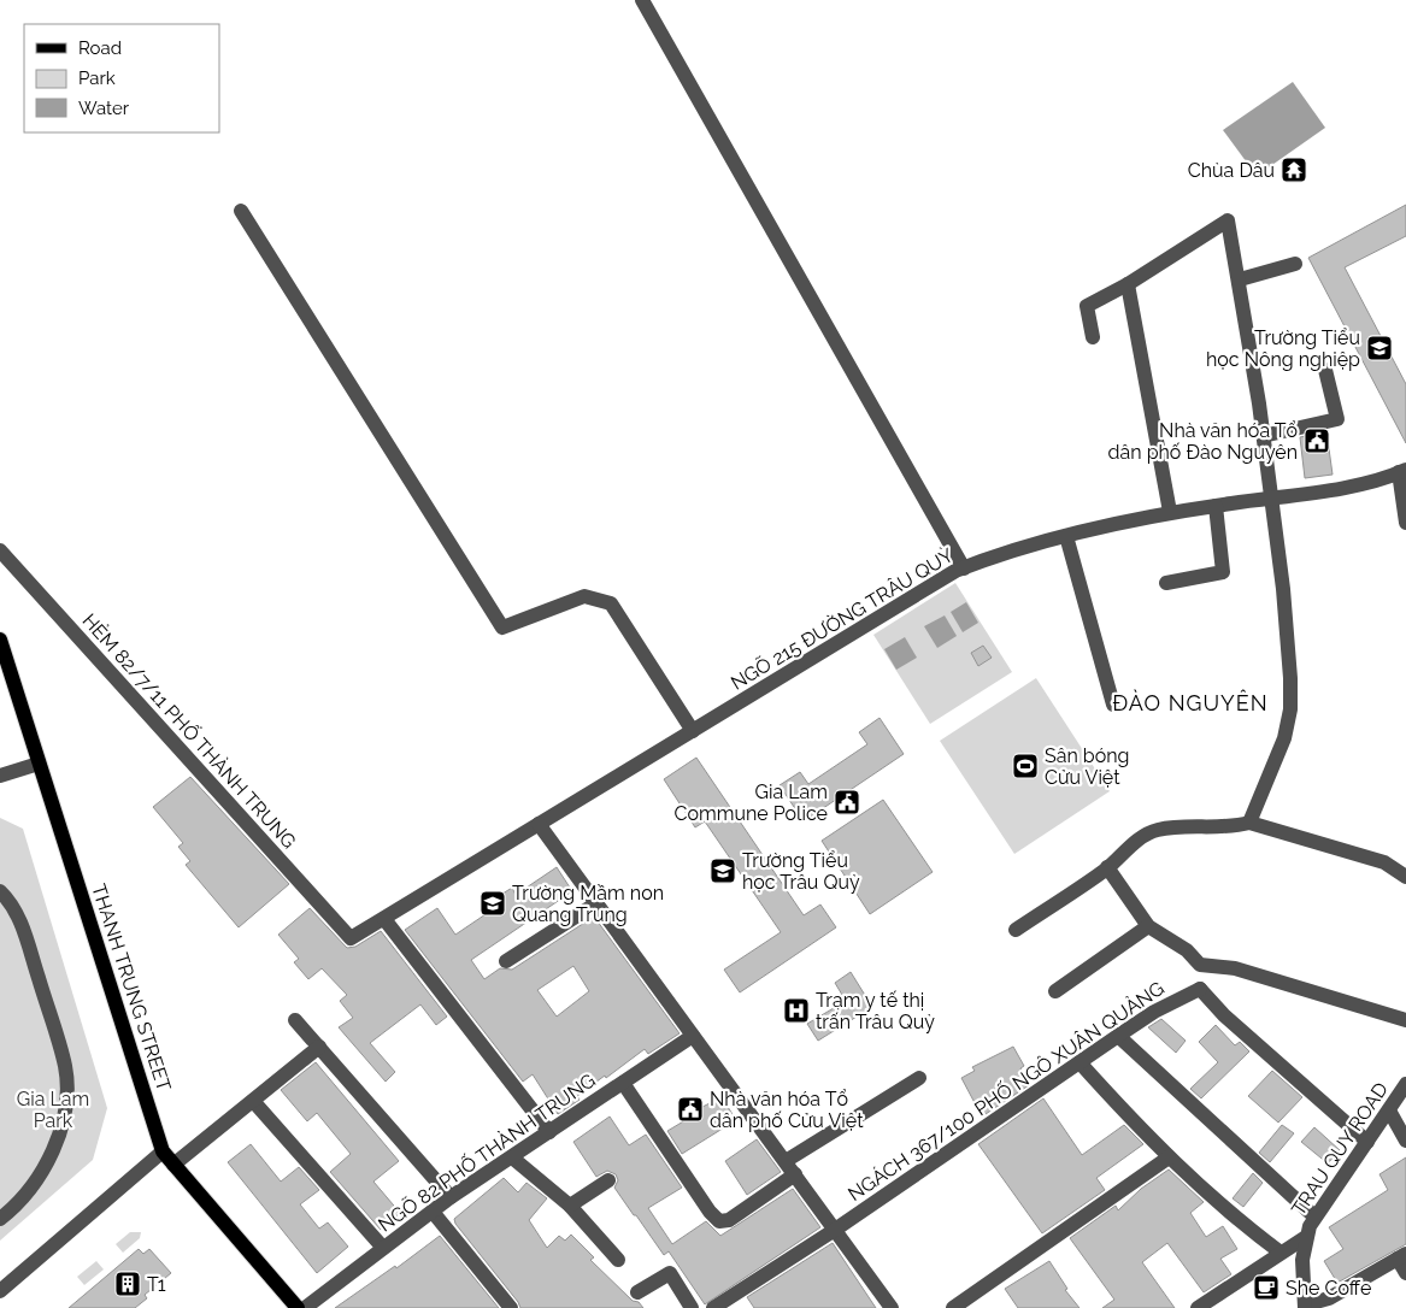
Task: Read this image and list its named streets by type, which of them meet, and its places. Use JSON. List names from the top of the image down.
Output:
{
  "streets": {
    "main road": ["THANH TRUNG STREET"],
    "street": [
      "NGÕ 215 ĐƯỜNG TRÂU QUỲ",
      "HẺM 82/7/11 PHỐ THÀNH TRUNG",
      "NGÁCH 367/100 PHỐ NGÔ XUÂN QUẢNG",
      "TRAU QUY ROAD",
      "NGÕ 82 PHỐ THÀNH TRUNG"
    ]
  },
  "crossings": [
    ["NGÕ 215 ĐƯỜNG TRÂU QUỲ", "HẺM 82/7/11 PHỐ THÀNH TRUNG"]
  ],
  "districts": ["ĐÀO NGUYÊN"],
  "parks": ["Gia Lam Park"],
  "places": {
    "temple": ["Chùa Dâu"],
    "school or university": ["Trường Tiểu học Nông nghiệp", "Trường Tiểu học Trâu Quỳ", "Trường Mầm non Quang Trung"],
    "public building": ["Nhà văn hóa Tổ dân phố Đào Nguyên", "Gia Lam Commune Police", "Nhà văn hóa Tổ dân phố Cửu Việt"],
    "sports": ["Sân bóng Cửu Việt"],
    "hospital": ["Trạm y tế thị trấn Trâu Quỳ"],
    "building": ["T1"],
    "cafe": ["She Coffe"]
  },
  "legend": ["Road", "Park", "Water"]
}
